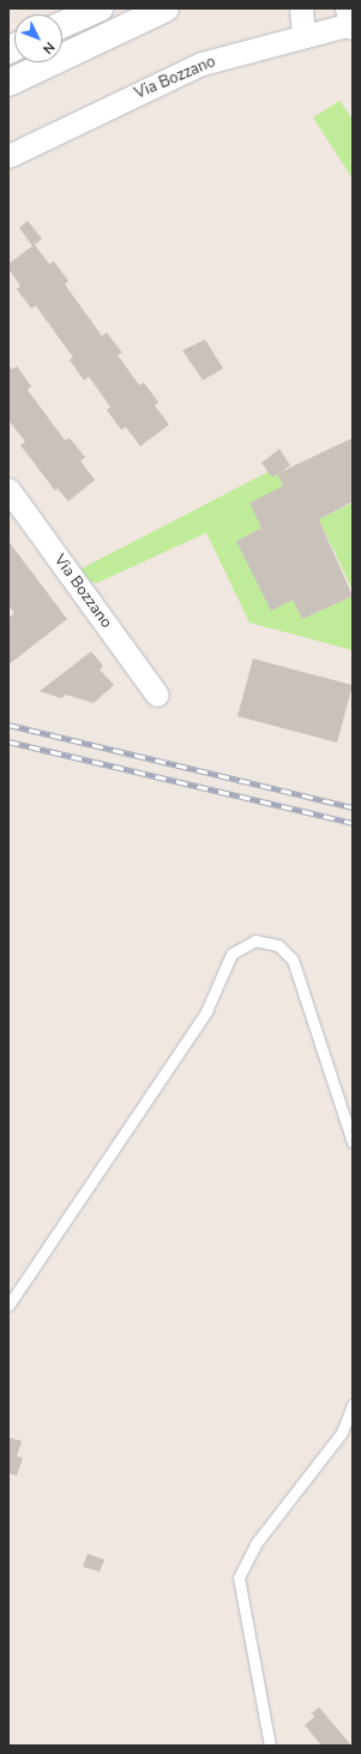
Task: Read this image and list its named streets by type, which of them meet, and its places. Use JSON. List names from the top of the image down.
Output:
{
  "streets": {
    "street": ["Via Bozzano"]
  },
  "north": "bottom right"
}
